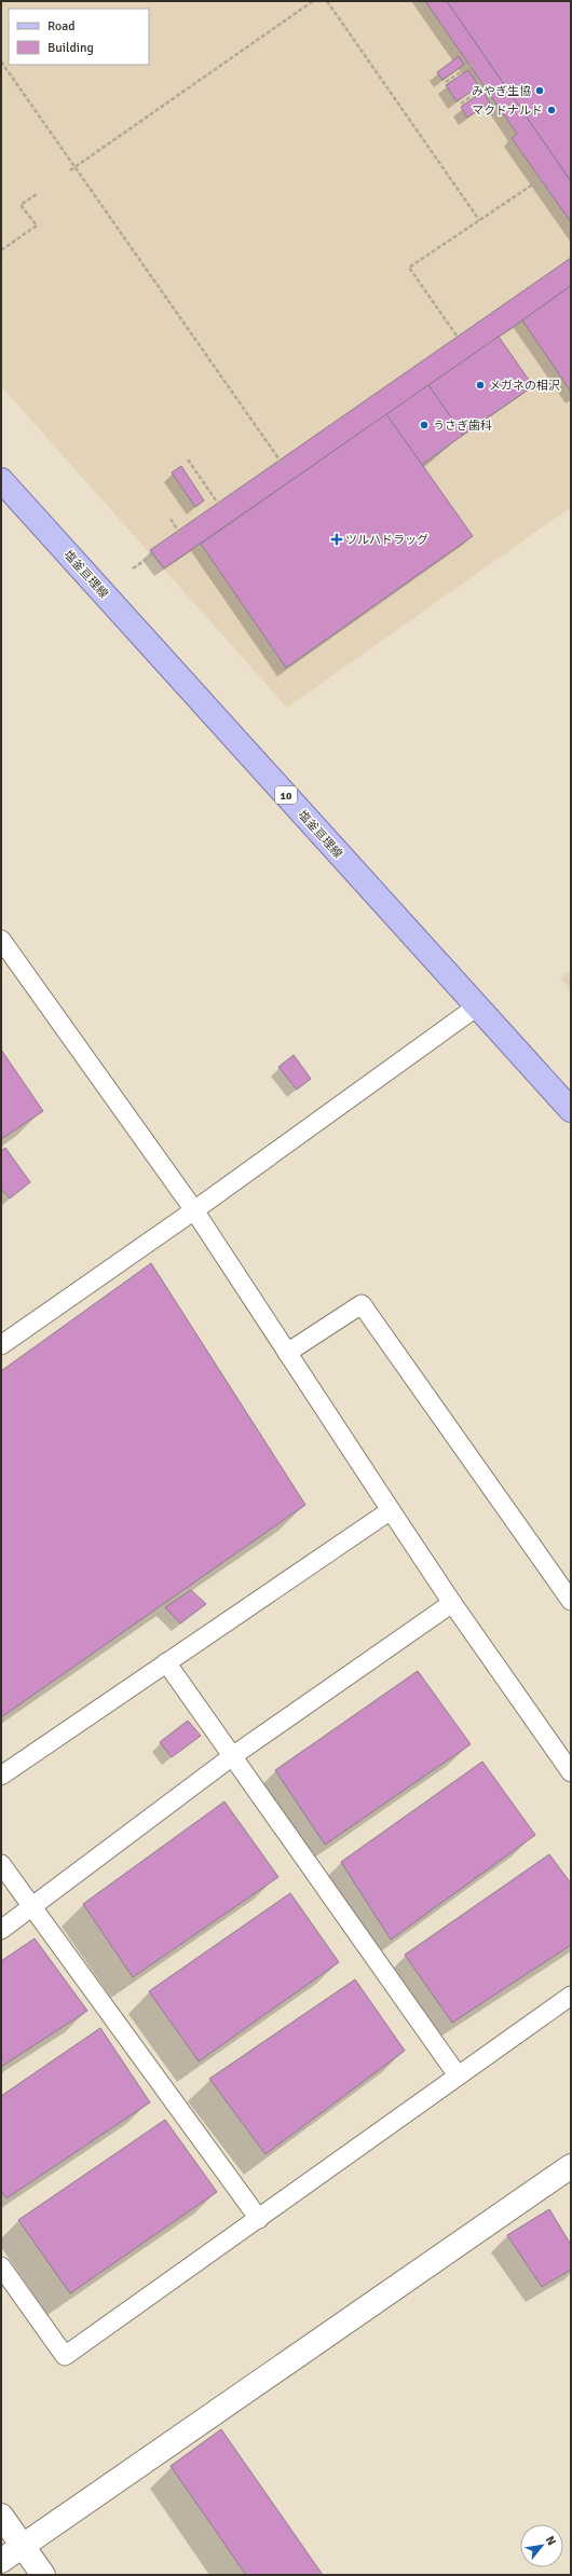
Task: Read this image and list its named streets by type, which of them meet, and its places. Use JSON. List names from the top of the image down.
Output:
{
  "streets": {
    "main road": ["塩釜亘理線", "10"]
  },
  "places": {
    "other": [
      "みやぎ生協",
      "マクドナルド",
      "メガネの相沢",
      "うさぎ歯科"
    ],
    "health": ["ツルハドラッグ"]
  },
  "legend": ["Road", "Building"],
  "north": "top right"
}
